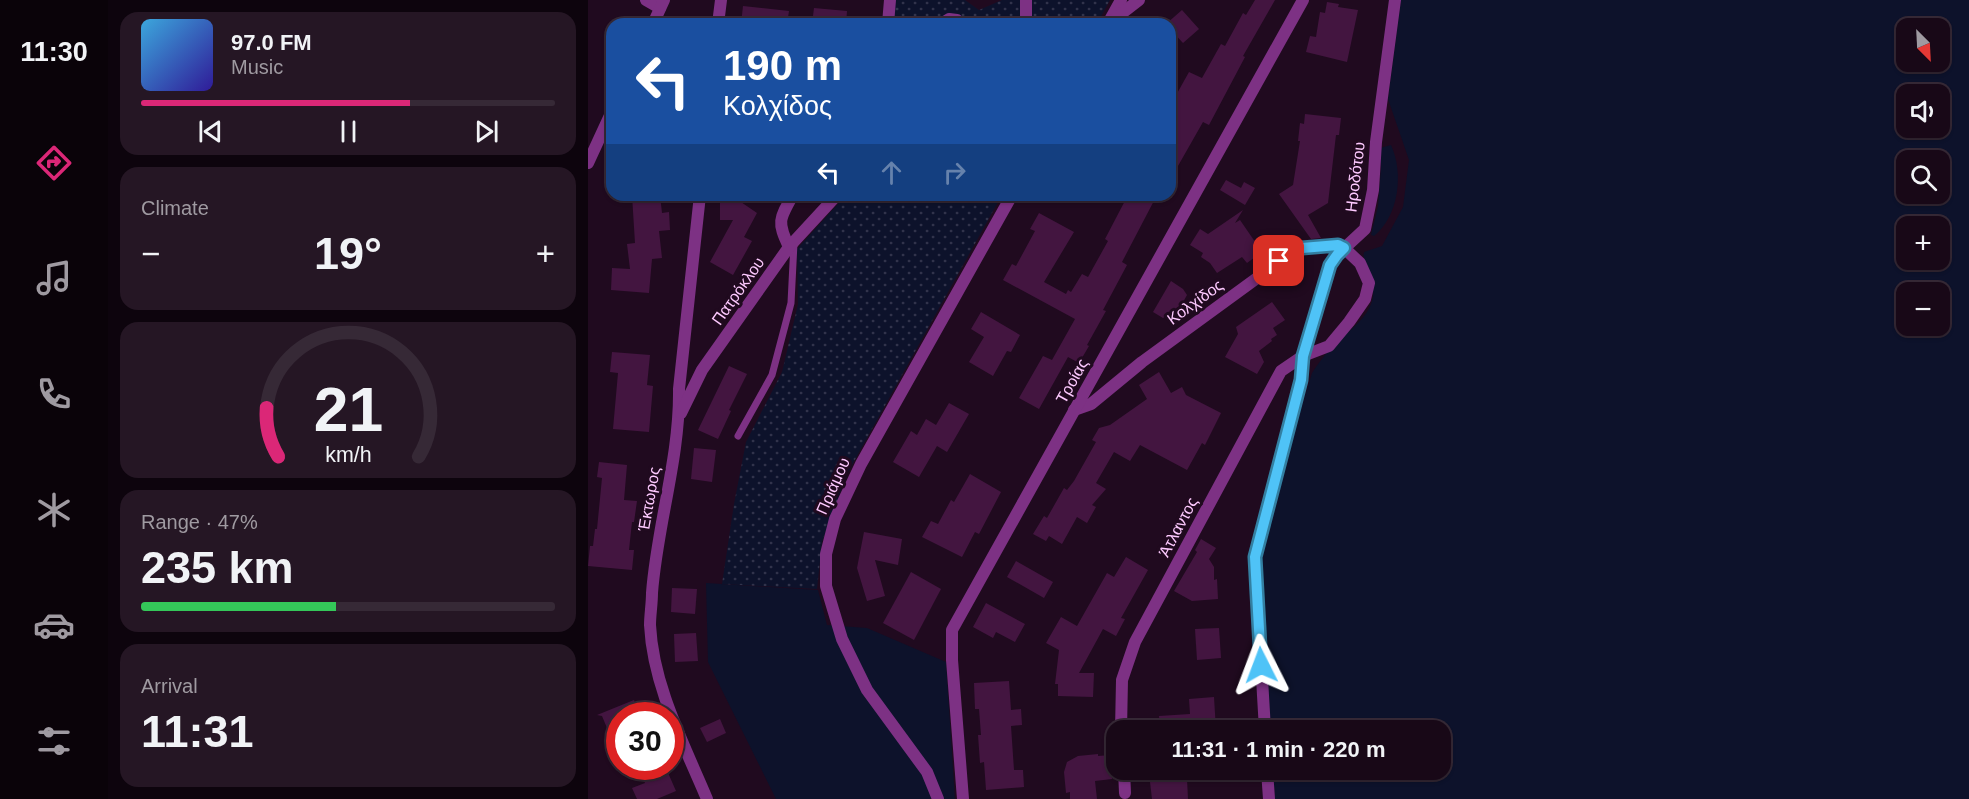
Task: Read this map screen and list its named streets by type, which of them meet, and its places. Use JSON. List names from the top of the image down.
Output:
{
  "streets": {
    "street": [
      "Ηροδότου",
      "Πατρόκλου",
      "Κολχίδος",
      "Τροίας",
      "Πριάμου",
      "Έκτωρος",
      "Άτλαντος"
    ]
  },
  "crossings": [
    ["Ηροδότου", "Κολχίδος"],
    ["Ηροδότου", "Άτλαντος"],
    ["Πατρόκλου", "Έκτωρος"],
    ["Κολχίδος", "Τροίας"],
    ["Κολχίδος", "Άτλαντος"]
  ],
  "north": "bottom right",
  "page": {
    "tabs": "11:30",
    "map_buttons": ["+", "−"],
    "turn": ["190 m", "Κολχίδος"],
    "song": ["97.0 FM", "Music"],
    "tile": [
      "Climate",
      ["Range · 47%", "235 km"],
      ["Arrival", "11:31"]
    ],
    "heat": ["−", "19°", "+"],
    "limit": "30",
    "trip": "11:31 · 1 min · 220 m",
    "gauge": ["21", "km/h"]
  }
}
